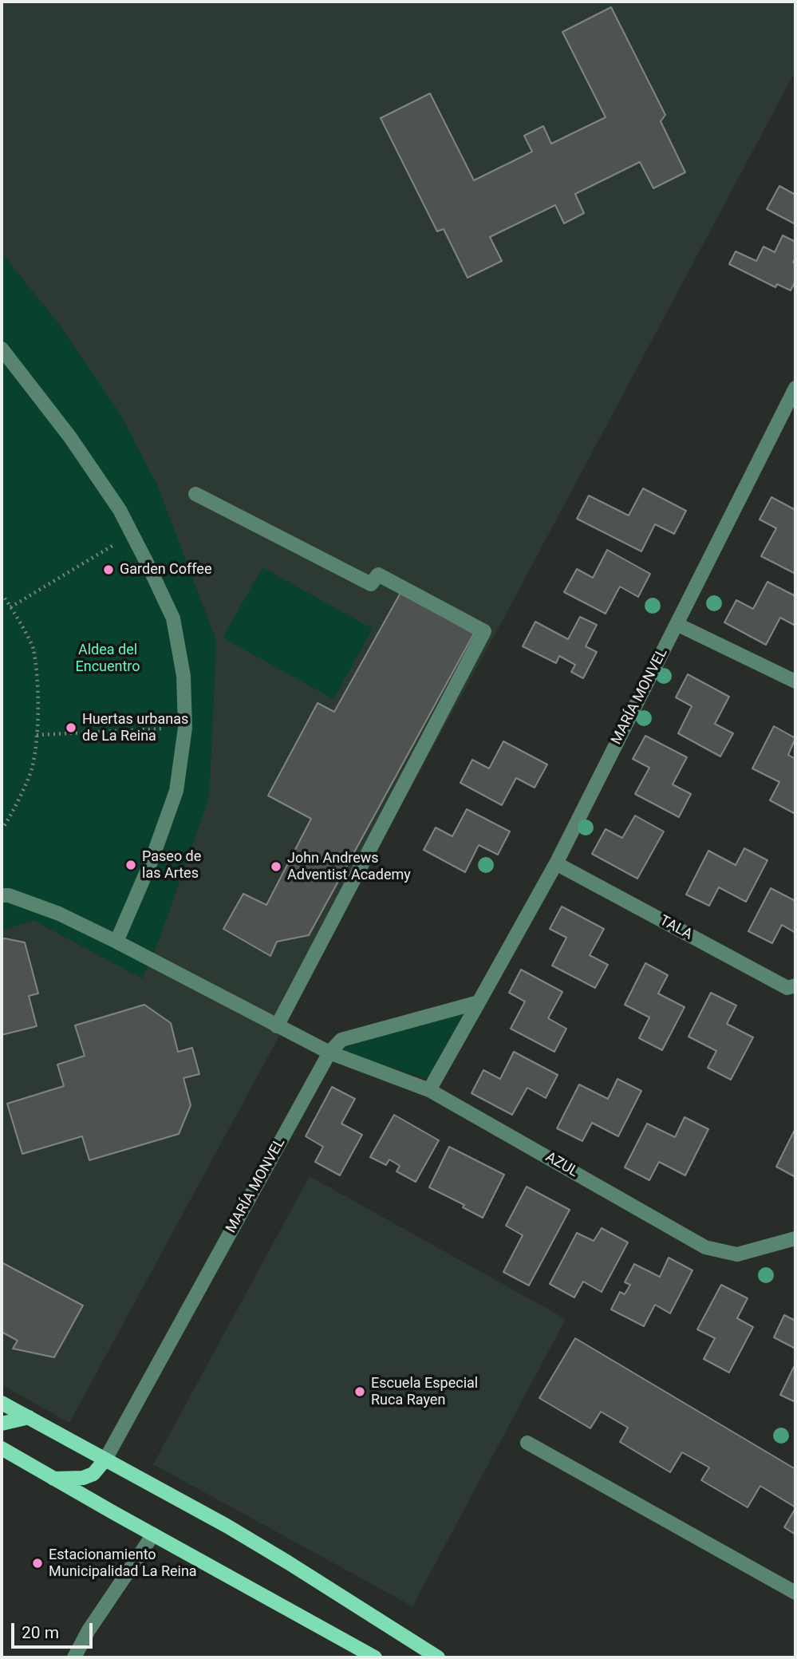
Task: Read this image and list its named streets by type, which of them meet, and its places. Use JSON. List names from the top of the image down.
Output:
{
  "streets": {
    "street": ["MARÍA MONVEL", "TALA", "AZUL"]
  },
  "crossings": [
    ["MARÍA MONVEL", "TALA"],
    ["MARÍA MONVEL", "AZUL"]
  ],
  "parks": ["Aldea del Encuentro"],
  "places": [
    "Garden Coffee",
    "Huertas urbanas de La Reina",
    "Paseo de las Artes",
    "John Andrews Adventist Academy",
    "Escuela Especial Ruca Rayen",
    "Estacionamiento Municipalidad La Reina"
  ],
  "scale_bar": "20 m"
}
